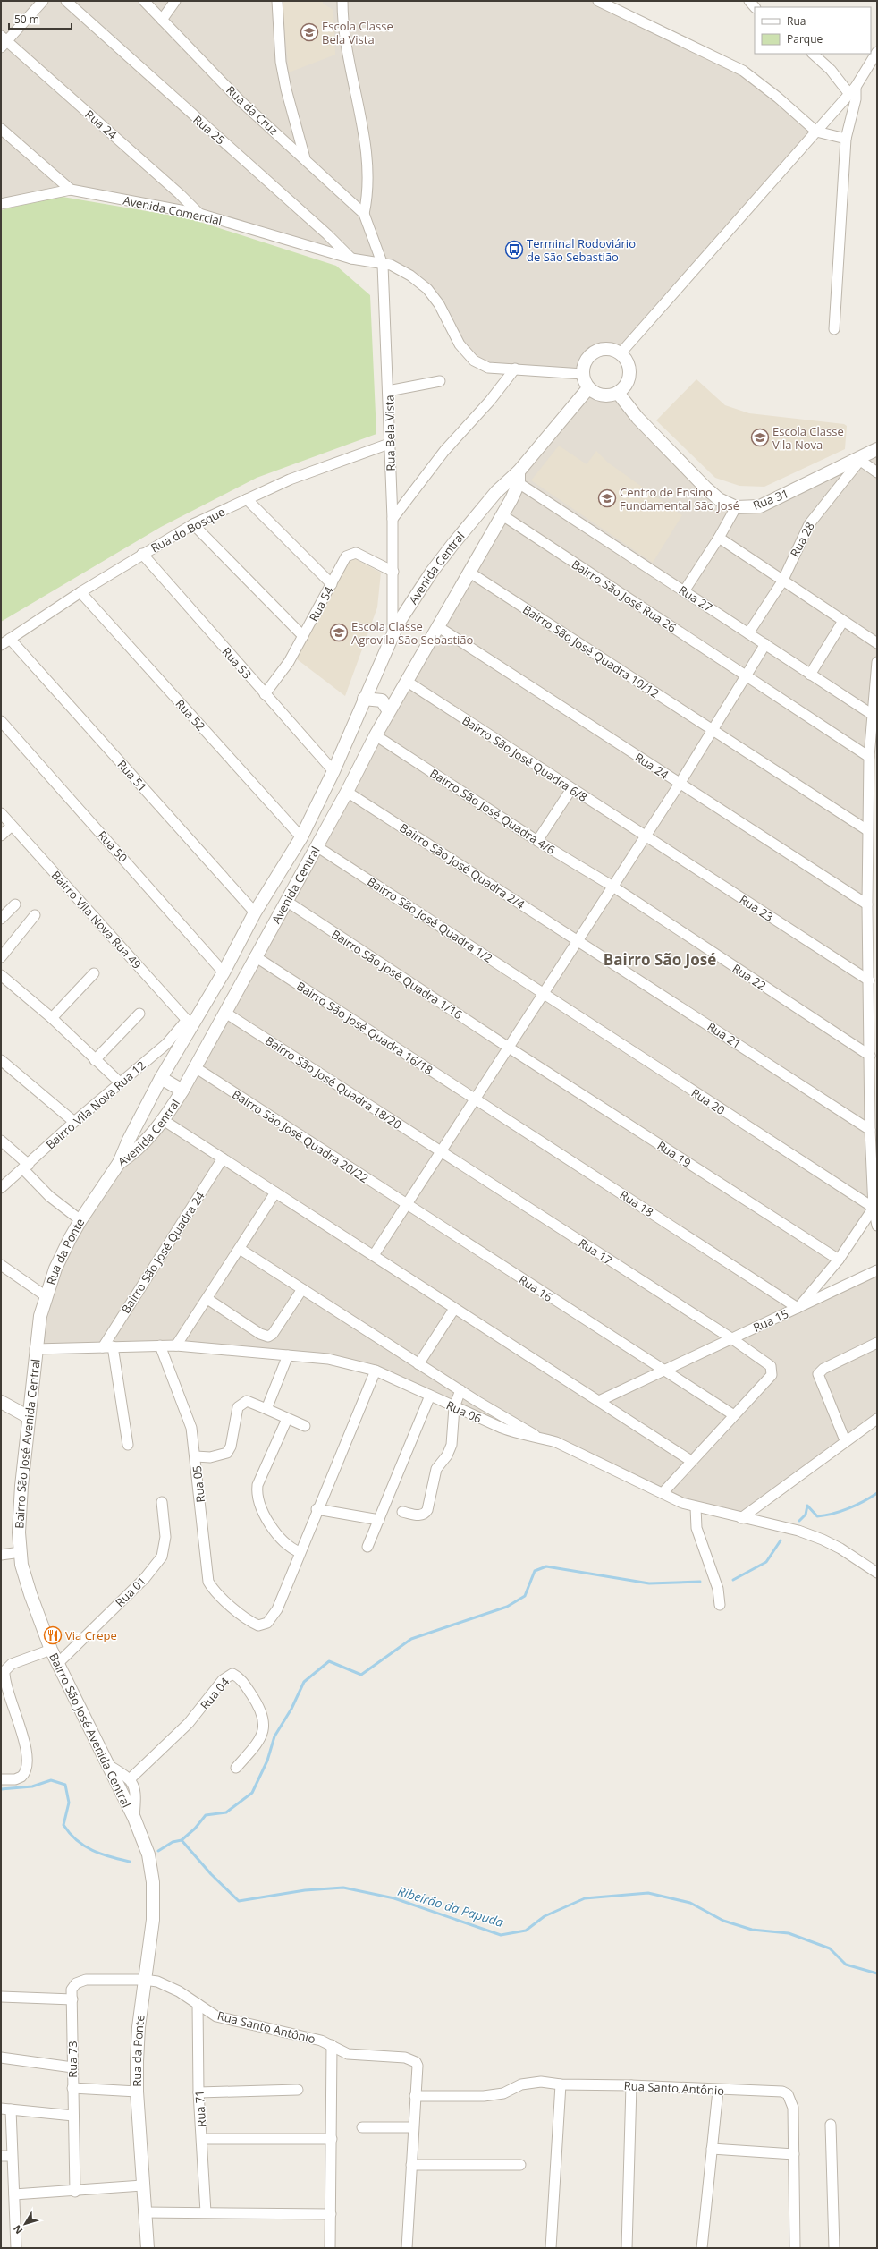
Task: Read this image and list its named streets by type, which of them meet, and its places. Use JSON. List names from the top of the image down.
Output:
{
  "streets": {
    "street": [
      "Rua da Cruz",
      "Rua 24",
      "Rua 25",
      "Avenida Comercial",
      "Rua Bela Vista",
      "Rua 31",
      "Rua do Bosque",
      "Rua 28",
      "Avenida Central",
      "Bairro São José Rua 26",
      "Rua 27",
      "Rua 54",
      "Bairro São José Quadra 10/12",
      "Rua 53",
      "Rua 52",
      "Bairro São José Quadra 6/8",
      "Rua 51",
      "Bairro São José Quadra 4/6",
      "Rua 50",
      "Bairro São José Quadra 2/4",
      "Rua 23",
      "Bairro Vila Nova Rua 49",
      "Bairro São José Quadra 1/2",
      "Bairro São José Quadra 1/16",
      "Rua 22",
      "Bairro São José Quadra 16/18",
      "Rua 21",
      "Bairro São José Quadra 18/20",
      "Rua 20",
      "Bairro Vila Nova Rua 12",
      "Bairro São José Quadra 20/22",
      "Rua 19",
      "Rua 18",
      "Rua da Ponte",
      "Rua 17",
      "Bairro São José Quadra 24",
      "Rua 16",
      "Rua 15",
      "Rua 06",
      "Bairro São José Avenida Central",
      "Rua 05",
      "Rua 01",
      "Rua 04",
      "Rua Santo Antônio",
      "Rua 73",
      "Rua 71"
    ]
  },
  "crossings": [
    ["Rua da Cruz", "Rua Bela Vista"],
    ["Rua 24", "Avenida Comercial"],
    ["Rua 24", "Avenida Central"],
    ["Rua 25", "Avenida Comercial"],
    ["Avenida Comercial", "Rua Bela Vista"],
    ["Avenida Comercial", "Rua 31"],
    ["Avenida Comercial", "Avenida Central"],
    ["Rua Bela Vista", "Rua do Bosque"],
    ["Rua Bela Vista", "Rua 54"],
    ["Rua 31", "Rua 28"],
    ["Rua 31", "Avenida Central"],
    ["Rua do Bosque", "Rua 53"],
    ["Rua do Bosque", "Rua 52"],
    ["Rua do Bosque", "Rua 51"],
    ["Rua 28", "Rua 27"],
    ["Avenida Central", "Bairro São José Rua 26"],
    ["Avenida Central", "Rua 27"],
    ["Avenida Central", "Bairro São José Quadra 10/12"],
    ["Avenida Central", "Rua 53"],
    ["Avenida Central", "Rua 52"],
    ["Avenida Central", "Bairro São José Quadra 6/8"],
    ["Avenida Central", "Rua 51"],
    ["Avenida Central", "Bairro São José Quadra 4/6"],
    ["Avenida Central", "Rua 50"],
    ["Avenida Central", "Bairro São José Quadra 2/4"],
    ["Avenida Central", "Bairro Vila Nova Rua 49"],
    ["Avenida Central", "Bairro São José Quadra 1/2"],
    ["Avenida Central", "Bairro São José Quadra 1/16"],
    ["Avenida Central", "Bairro São José Quadra 16/18"],
    ["Avenida Central", "Bairro São José Quadra 18/20"],
    ["Avenida Central", "Bairro Vila Nova Rua 12"],
    ["Avenida Central", "Bairro São José Quadra 20/22"],
    ["Avenida Central", "Rua da Ponte"],
    ["Rua 54", "Rua 53"],
    ["Bairro São José Quadra 6/8", "Rua 23"],
    ["Bairro São José Quadra 4/6", "Rua 22"],
    ["Bairro São José Quadra 2/4", "Rua 21"],
    ["Bairro Vila Nova Rua 49", "Bairro Vila Nova Rua 12"],
    ["Bairro São José Quadra 1/2", "Rua 20"],
    ["Bairro São José Quadra 1/16", "Rua 19"],
    ["Bairro São José Quadra 16/18", "Rua 18"],
    ["Bairro São José Quadra 18/20", "Rua 17"],
    ["Bairro São José Quadra 20/22", "Rua 16"],
    ["Rua 18", "Rua 15"],
    ["Rua da Ponte", "Rua 06"],
    ["Rua da Ponte", "Bairro São José Avenida Central"],
    ["Rua da Ponte", "Rua Santo Antônio"],
    ["Rua 17", "Rua 16"],
    ["Rua 17", "Rua 15"],
    ["Bairro São José Quadra 24", "Rua 06"],
    ["Rua 16", "Rua 15"],
    ["Rua 06", "Bairro São José Avenida Central"],
    ["Rua 06", "Rua 05"],
    ["Bairro São José Avenida Central", "Rua 01"],
    ["Rua Santo Antônio", "Rua 73"],
    ["Rua Santo Antônio", "Rua 71"]
  ],
  "districts": ["Bairro São José"],
  "water": ["Ribeirão da Papuda"],
  "places": {
    "school or university": [
      "Escola Classe Bela Vista",
      "Escola Classe Vila Nova",
      "Centro de Ensino Fundamental São José",
      "Escola Classe Agrovila São Sebastião"
    ],
    "bus stop": ["Terminal Rodoviário de São Sebastião"],
    "restaurant": ["Via Crepe"]
  },
  "legend": ["Rua", "Parque"],
  "scale_bar": "50 m",
  "north": "bottom left"
}
